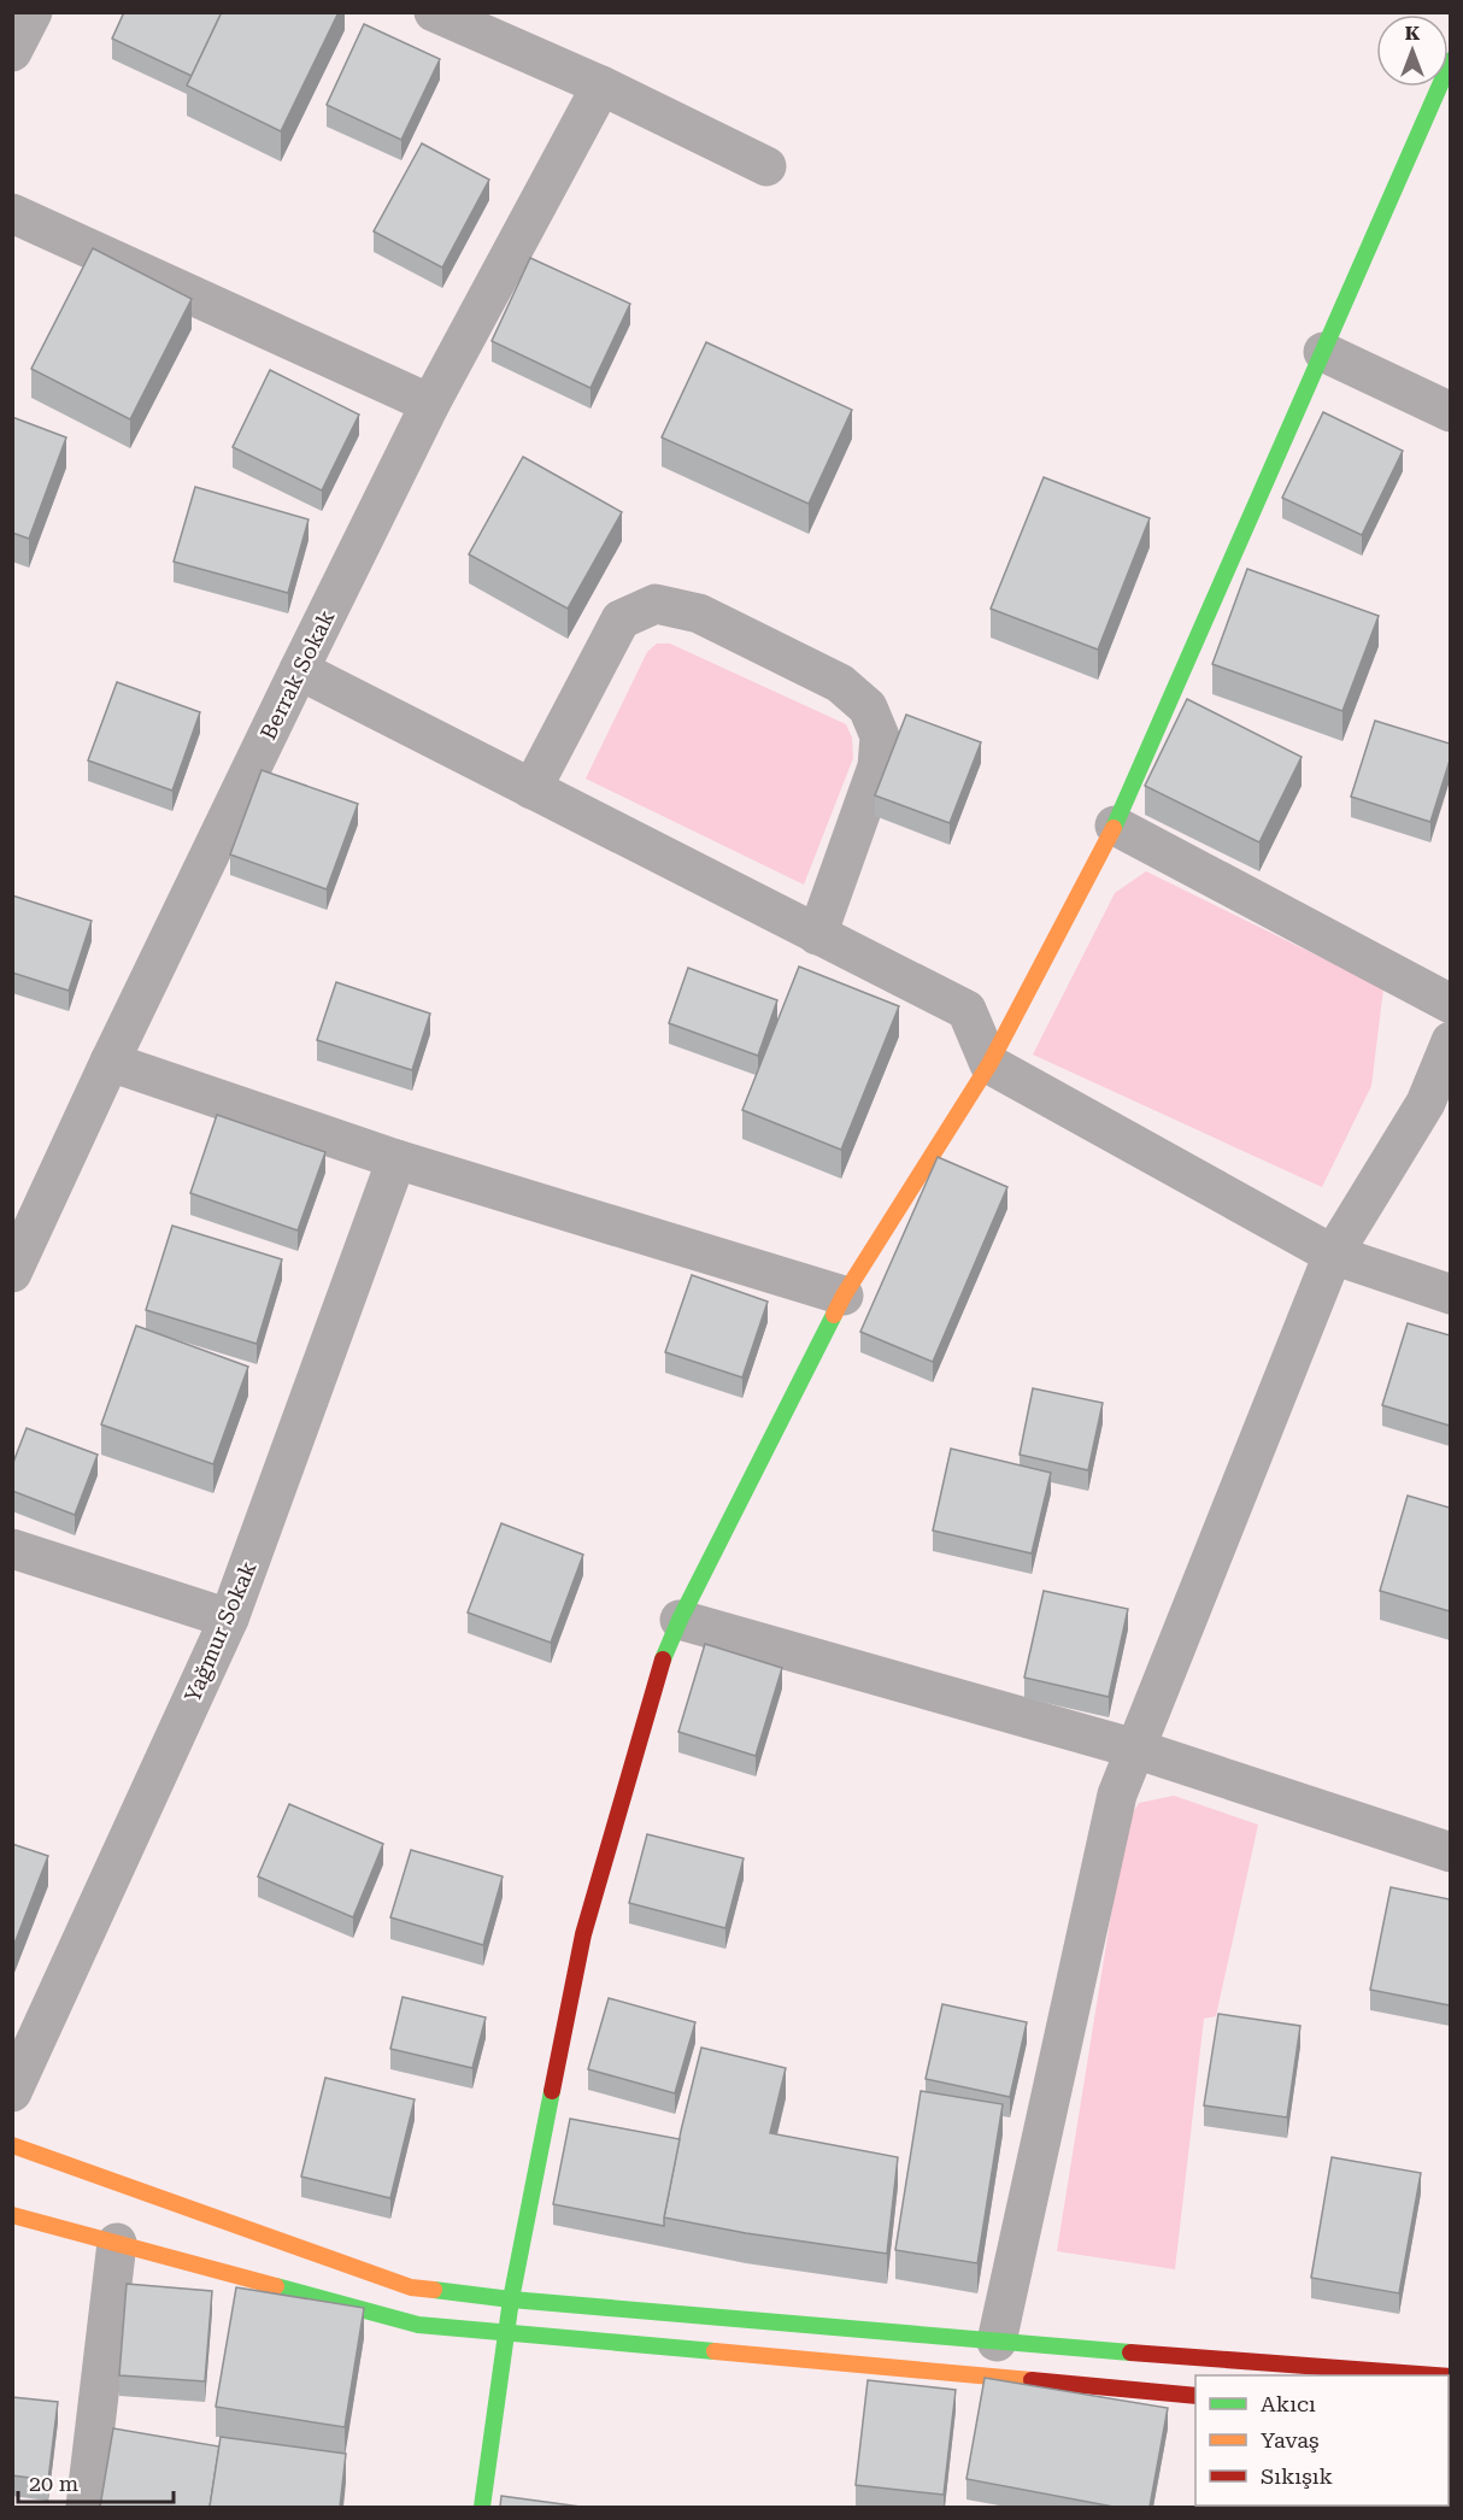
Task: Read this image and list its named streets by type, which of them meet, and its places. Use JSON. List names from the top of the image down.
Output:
{
  "streets": {
    "street": ["Berrak Sokak", "Yağmur Sokak"]
  },
  "legend": ["Akıcı", "Yavaş", "Sıkışık"],
  "scale_bar": "20 m",
  "north": "top"
}
